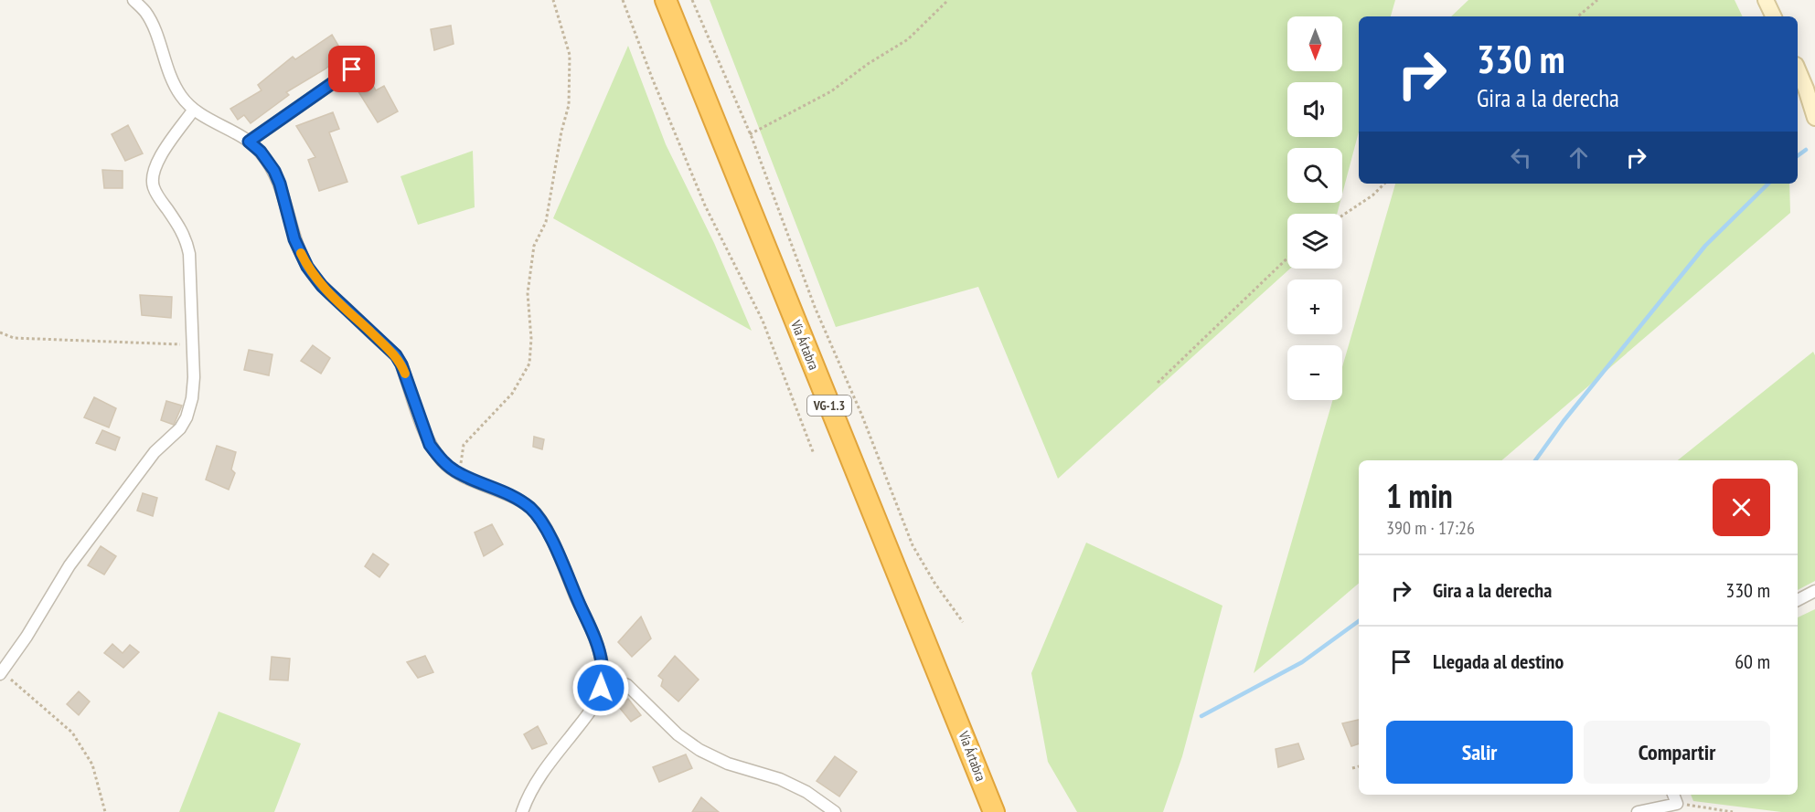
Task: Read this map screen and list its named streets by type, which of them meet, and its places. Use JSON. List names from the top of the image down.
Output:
{
  "streets": {
    "highway": ["Vía Ártabra", "VG-1.3"]
  },
  "north": "bottom",
  "page": {
    "map_buttons": ["+", "−"],
    "turn": ["330 m", "Gira a la derecha"],
    "heading": ["1 min", "390 m · 17:26"],
    "list": [
      {
        "name": "Gira a la derecha",
        "value": "330 m"
      },
      {
        "name": "Llegada al destino",
        "value": "60 m"
      }
    ],
    "buttons": ["Salir", "Compartir"]
  }
}
